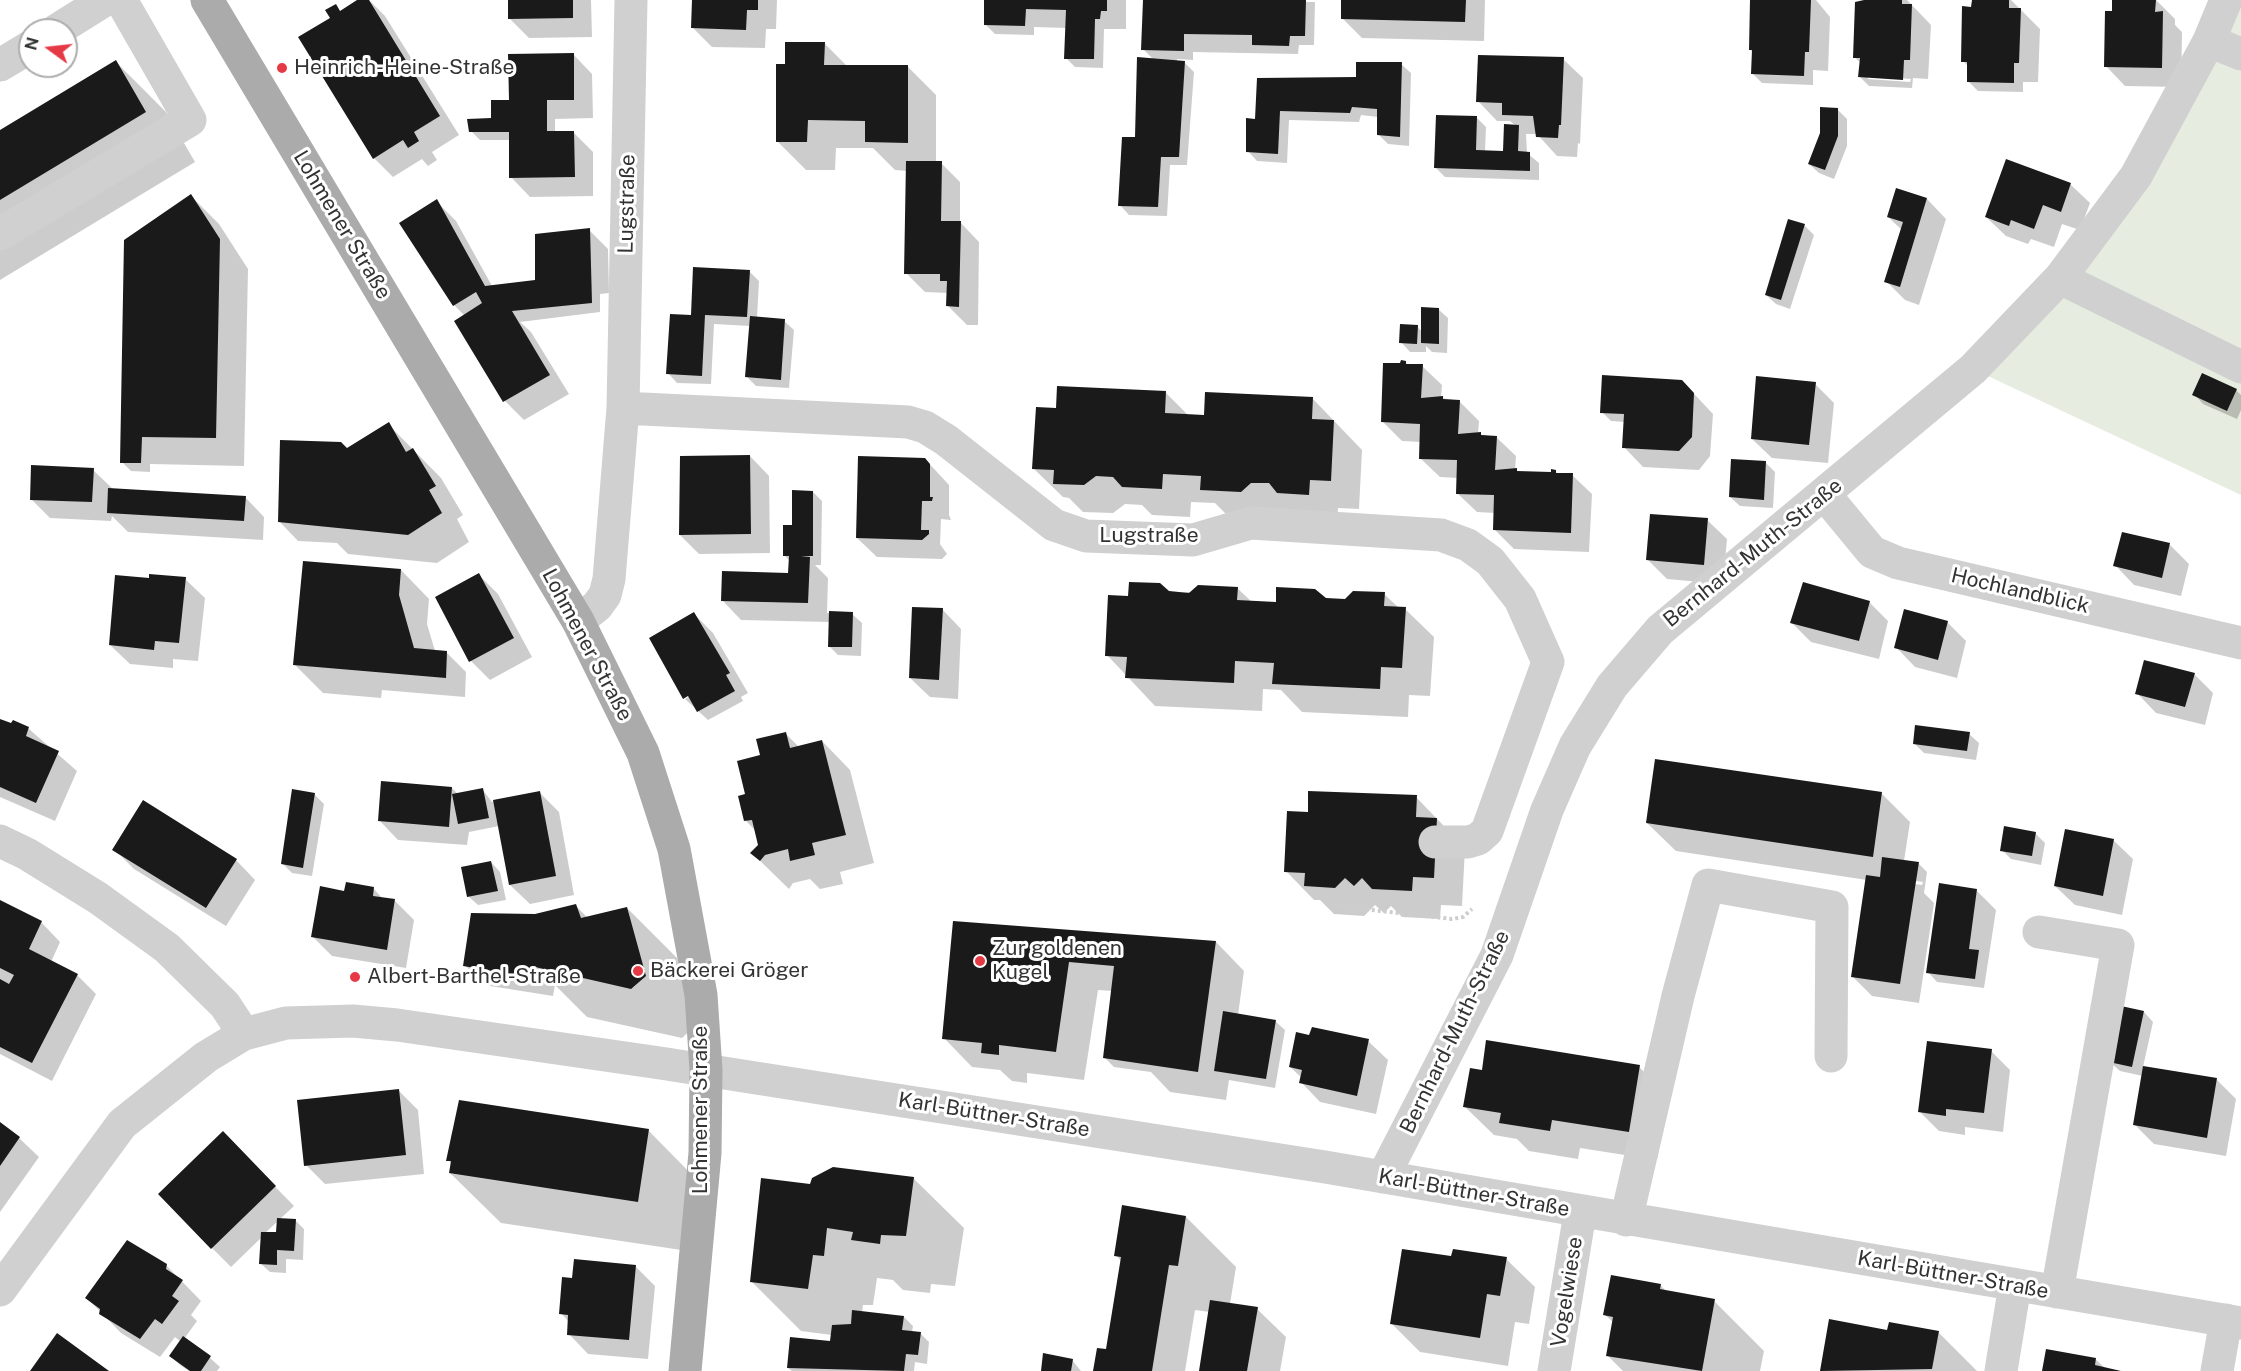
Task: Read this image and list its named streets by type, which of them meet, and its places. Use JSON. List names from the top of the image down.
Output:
{
  "streets": {
    "main road": ["Lohmener Straße"],
    "street": [
      "Lugstraße",
      "Bernhard-Muth-Straße",
      "Hochlandblick",
      "Karl-Büttner-Straße",
      "Vogelwiese"
    ]
  },
  "crossings": [
    ["Lugstraße", "Lohmener Straße"],
    ["Lohmener Straße", "Karl-Büttner-Straße"],
    ["Bernhard-Muth-Straße", "Hochlandblick"],
    ["Bernhard-Muth-Straße", "Karl-Büttner-Straße"],
    ["Karl-Büttner-Straße", "Vogelwiese"]
  ],
  "places": [
    "Heinrich-Heine-Straße",
    "Zur goldenen Kugel",
    "Bäckerei Gröger",
    "Albert-Barthel-Straße"
  ],
  "north": "left"
}
